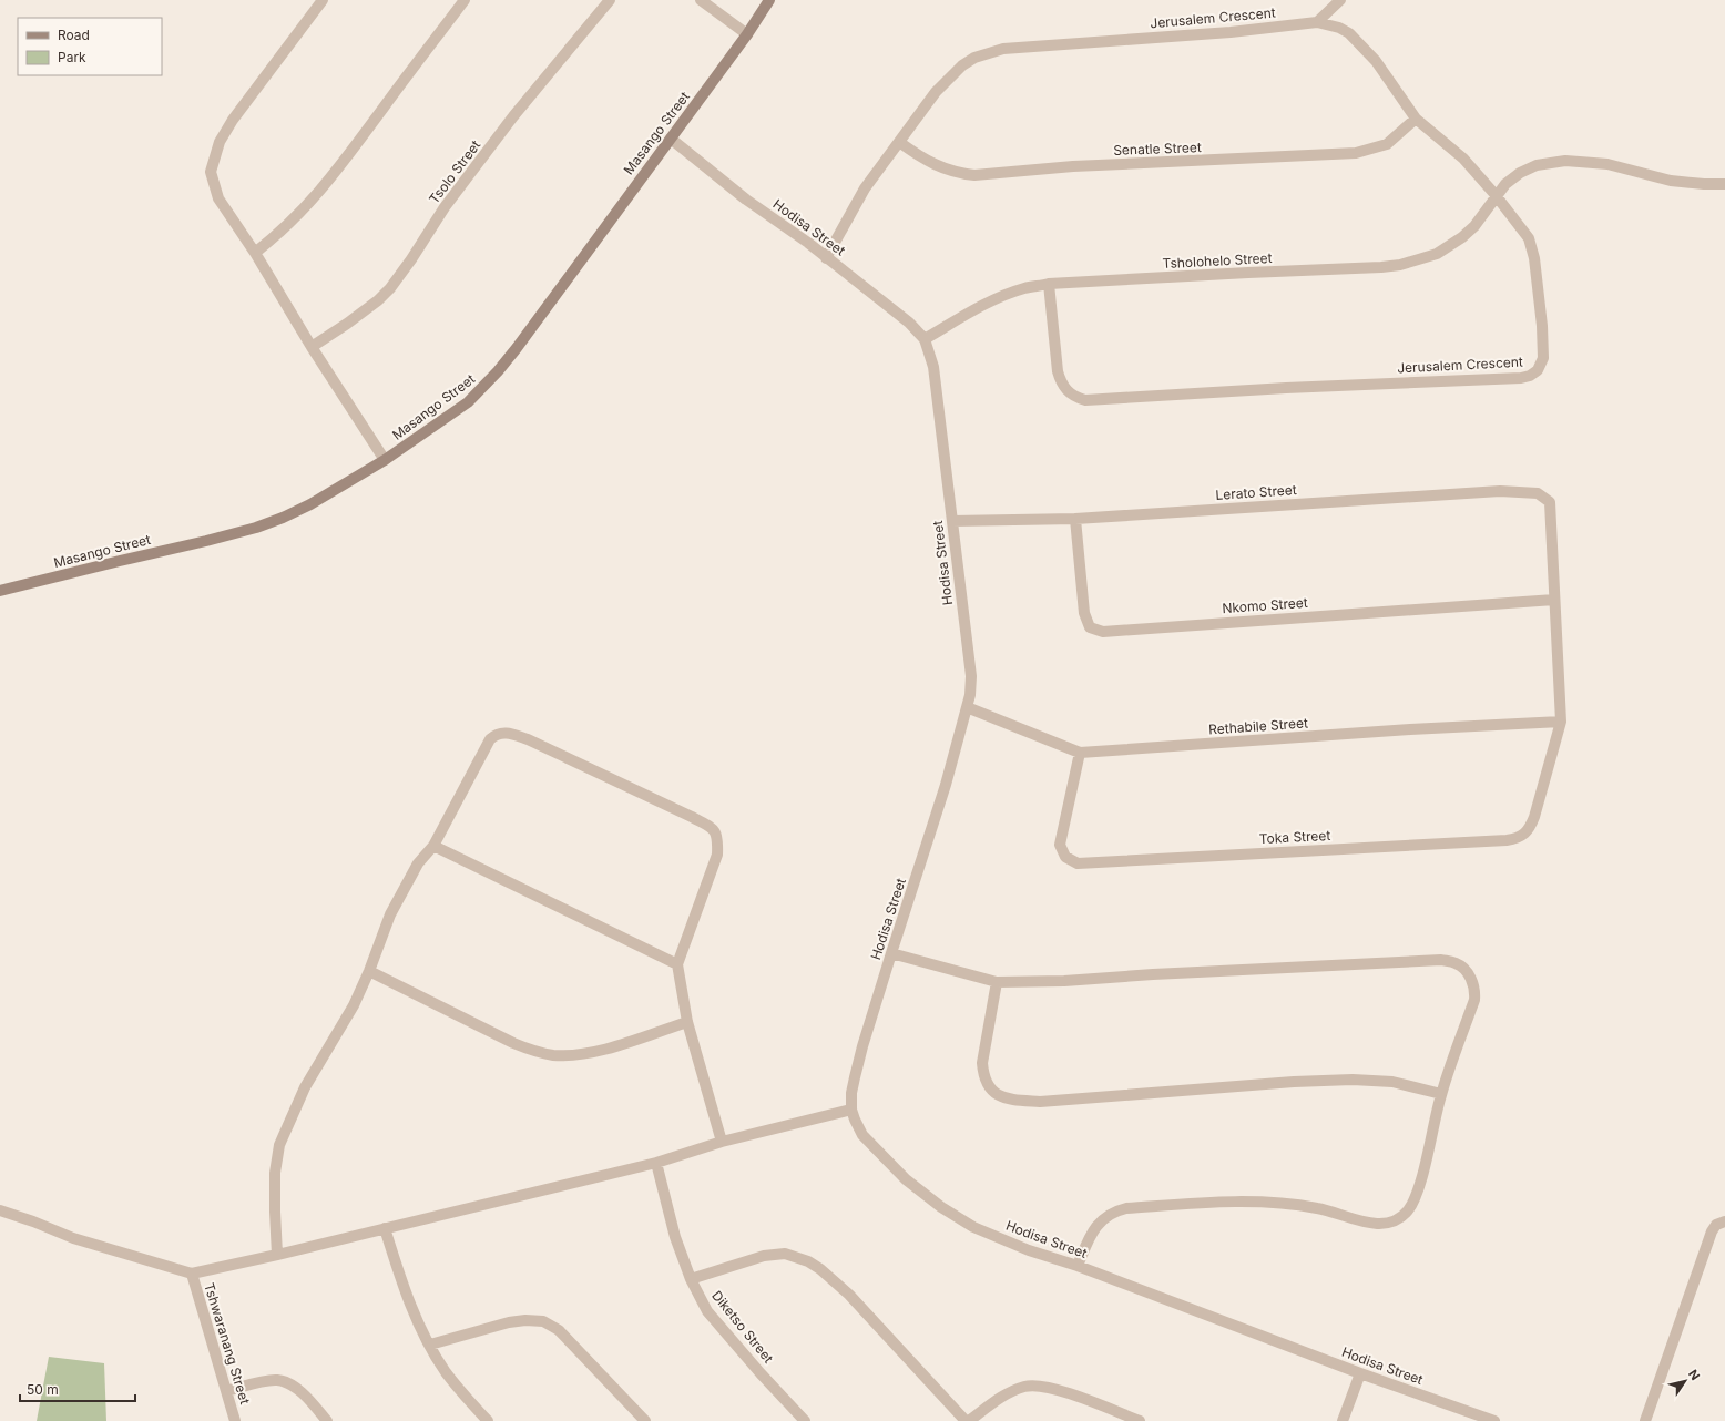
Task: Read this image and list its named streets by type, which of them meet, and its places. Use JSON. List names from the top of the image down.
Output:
{
  "streets": {
    "street": [
      "Jerusalem Crescent",
      "Masango Street",
      "Senatle Street",
      "Tsolo Street",
      "Hodisa Street",
      "Tsholohelo Street",
      "Lerato Street",
      "Nkomo Street",
      "Rethabile Street",
      "Toka Street",
      "Diketso Street",
      "Tshwaranang Street"
    ]
  },
  "crossings": [
    ["Jerusalem Crescent", "Senatle Street"],
    ["Jerusalem Crescent", "Hodisa Street"],
    ["Jerusalem Crescent", "Tsholohelo Street"],
    ["Masango Street", "Hodisa Street"],
    ["Hodisa Street", "Tsholohelo Street"],
    ["Hodisa Street", "Lerato Street"],
    ["Hodisa Street", "Rethabile Street"],
    ["Lerato Street", "Nkomo Street"],
    ["Rethabile Street", "Toka Street"]
  ],
  "legend": ["Road", "Park"],
  "scale_bar": "50 m",
  "north": "top right"
}
